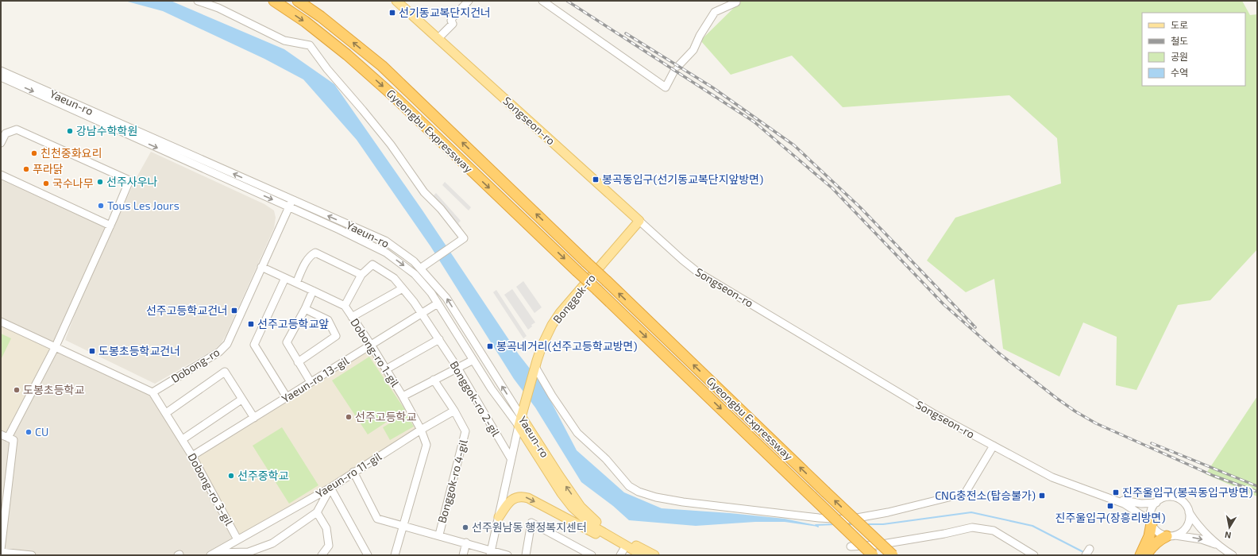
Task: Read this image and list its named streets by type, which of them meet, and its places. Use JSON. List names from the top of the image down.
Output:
{
  "streets": {
    "highway": ["Gyeongbu Expressway"],
    "main road": ["Yaeun-ro", "Songseon-ro", "Bonggok-ro"],
    "street": [
      "Dobong-ro 1-gil",
      "Dobong-ro",
      "Yaeun-ro 13-gil",
      "Bonggok-ro 2-gil",
      "Yaeun-ro 11-gil",
      "Bonggok-ro 4-gil",
      "Dobong-ro 3-gil"
    ]
  },
  "crossings": [
    ["Yaeun-ro", "Bonggok-ro"],
    ["Yaeun-ro", "Dobong-ro"],
    ["Yaeun-ro", "Yaeun-ro 13-gil"],
    ["Songseon-ro", "Bonggok-ro"],
    ["Bonggok-ro", "Bonggok-ro 2-gil"],
    ["Bonggok-ro", "Bonggok-ro 4-gil"],
    ["Dobong-ro 1-gil", "Dobong-ro"],
    ["Dobong-ro 1-gil", "Yaeun-ro 13-gil"],
    ["Dobong-ro 1-gil", "Bonggok-ro 2-gil"],
    ["Dobong-ro 1-gil", "Yaeun-ro 11-gil"],
    ["Dobong-ro", "Dobong-ro 3-gil"],
    ["Yaeun-ro 13-gil", "Bonggok-ro 2-gil"],
    ["Yaeun-ro 13-gil", "Dobong-ro 3-gil"],
    ["Yaeun-ro 11-gil", "Bonggok-ro 4-gil"],
    ["Yaeun-ro 11-gil", "Dobong-ro 3-gil"]
  ],
  "places": {
    "transit": [
      "선기동교복단지건너",
      "봉곡동입구(선기동교복단지앞방면)",
      "선주고등학교건너",
      "선주고등학교앞",
      "봉곡네거리(선주고등학교방면)",
      "도봉초등학교건너",
      "진주울입구(봉곡동입구방면)",
      "CNG충전소(탑승불가)",
      "진주울입구(장흥리방면)"
    ],
    "other": [
      "강남수학학원",
      "친천중화요리",
      "푸라닭",
      "선주사우나",
      "국수나무",
      "Tous Les Jours",
      "도봉초등학교",
      "선주고등학교",
      "CU",
      "선주중학교",
      "선주원남동 행정복지센터"
    ]
  },
  "legend": [
    "도로",
    "철도",
    "공원",
    "수역"
  ],
  "north": "bottom"
}
